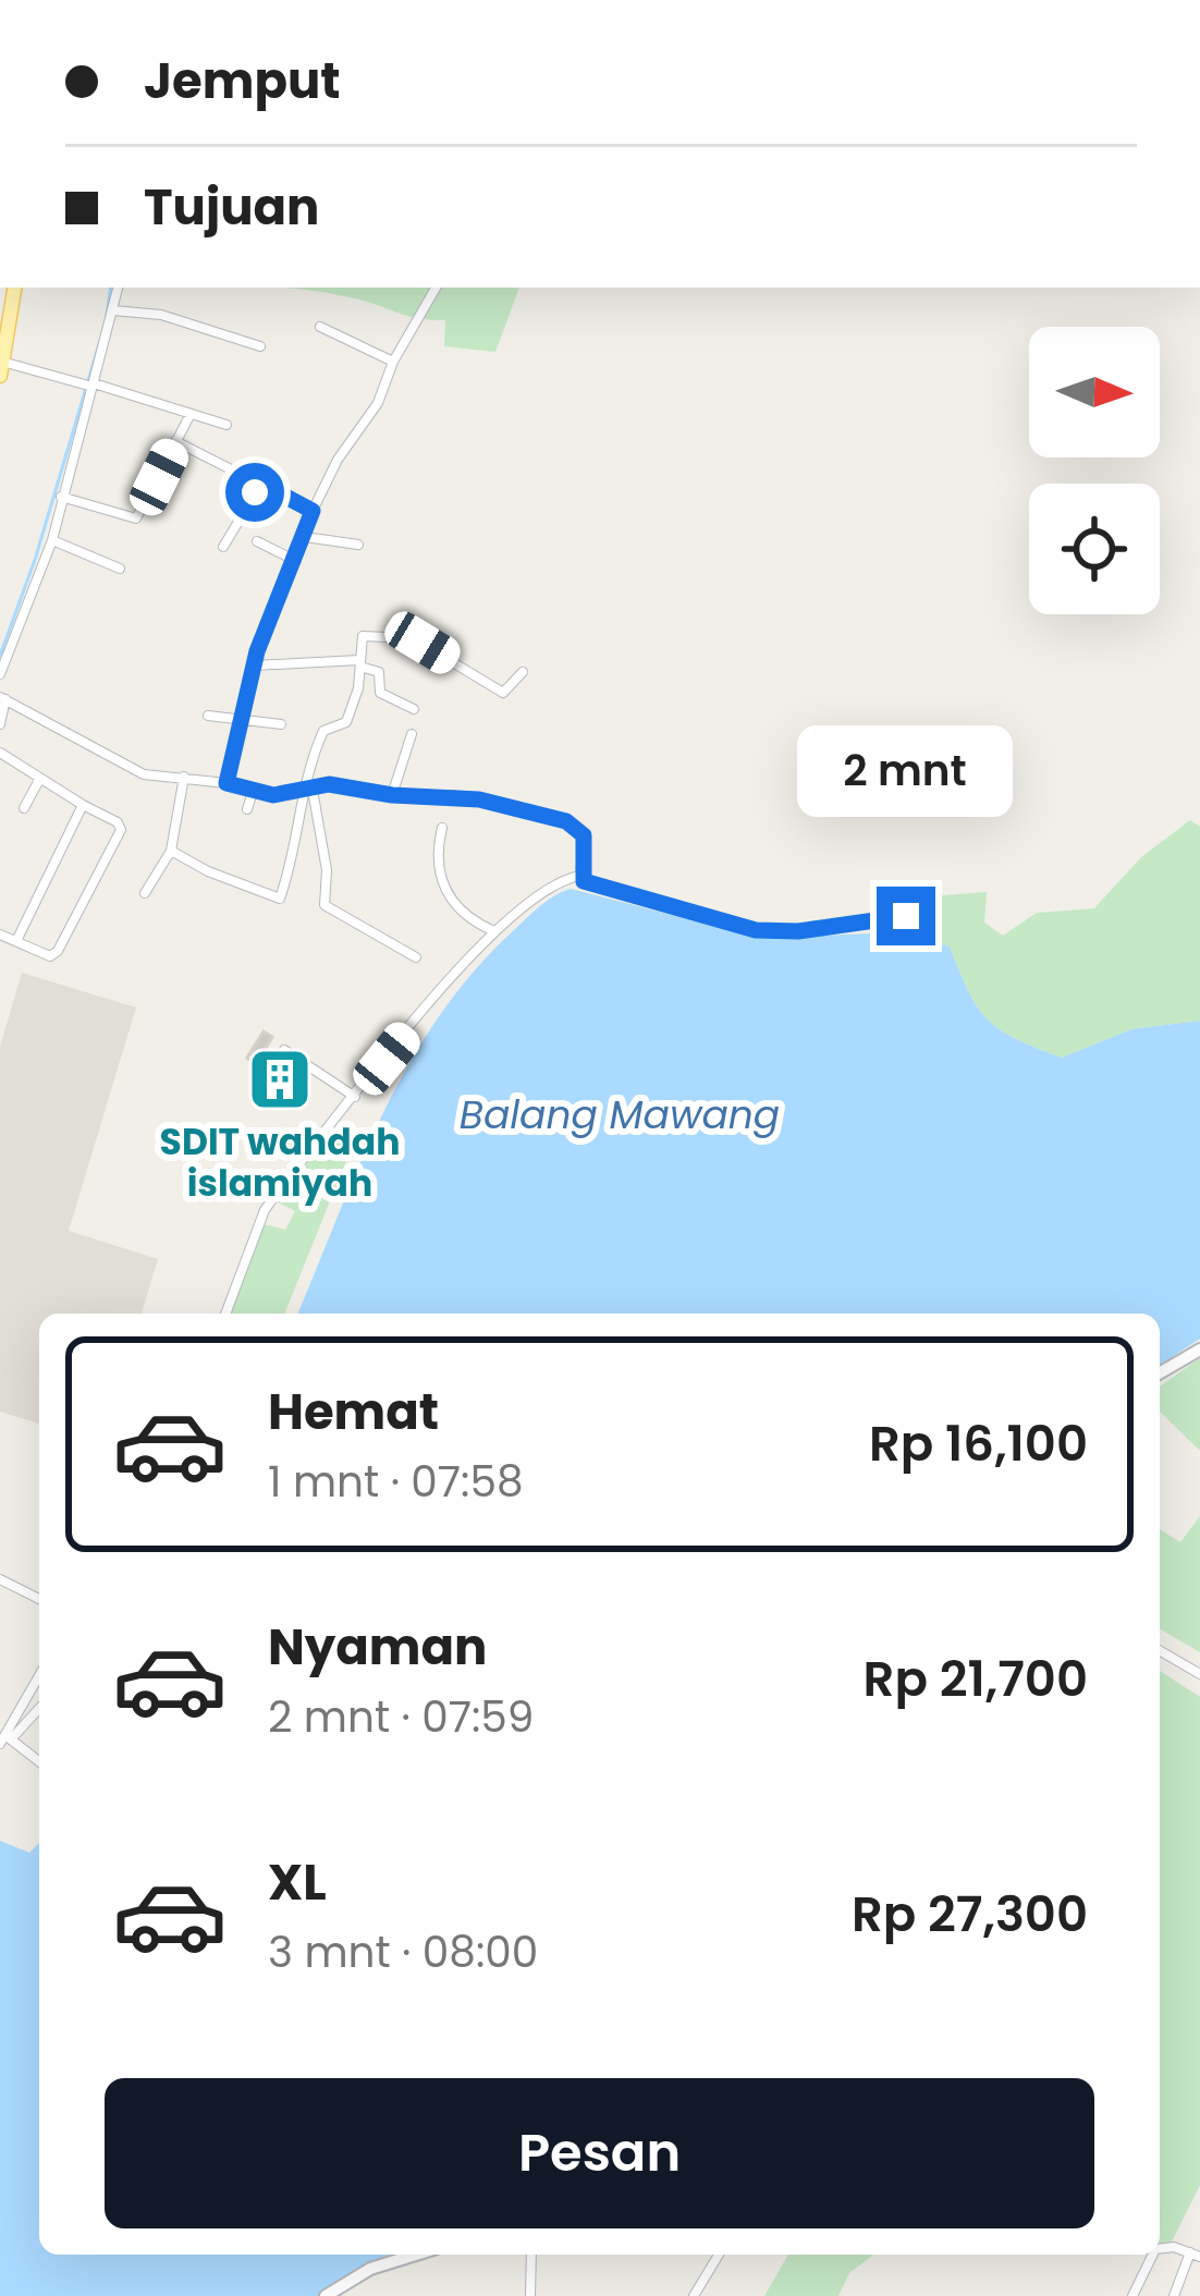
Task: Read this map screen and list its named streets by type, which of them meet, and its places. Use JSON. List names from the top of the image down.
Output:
{
  "water": ["Balang Mawang"],
  "places": {
    "building": ["SDIT wahdah islamiyah"]
  },
  "north": "right",
  "page": {
    "banner": ["Jemput", "Tujuan"],
    "bubble": "2 mnt",
    "list": [
      {
        "name": "Hemat",
        "note": "1 mnt · 07:58",
        "value": "Rp 16,100"
      },
      {
        "name": "Nyaman",
        "note": "2 mnt · 07:59",
        "value": "Rp 21,700"
      },
      {
        "name": "XL",
        "note": "3 mnt · 08:00",
        "value": "Rp 27,300"
      }
    ],
    "buttons": "Pesan"
  }
}
